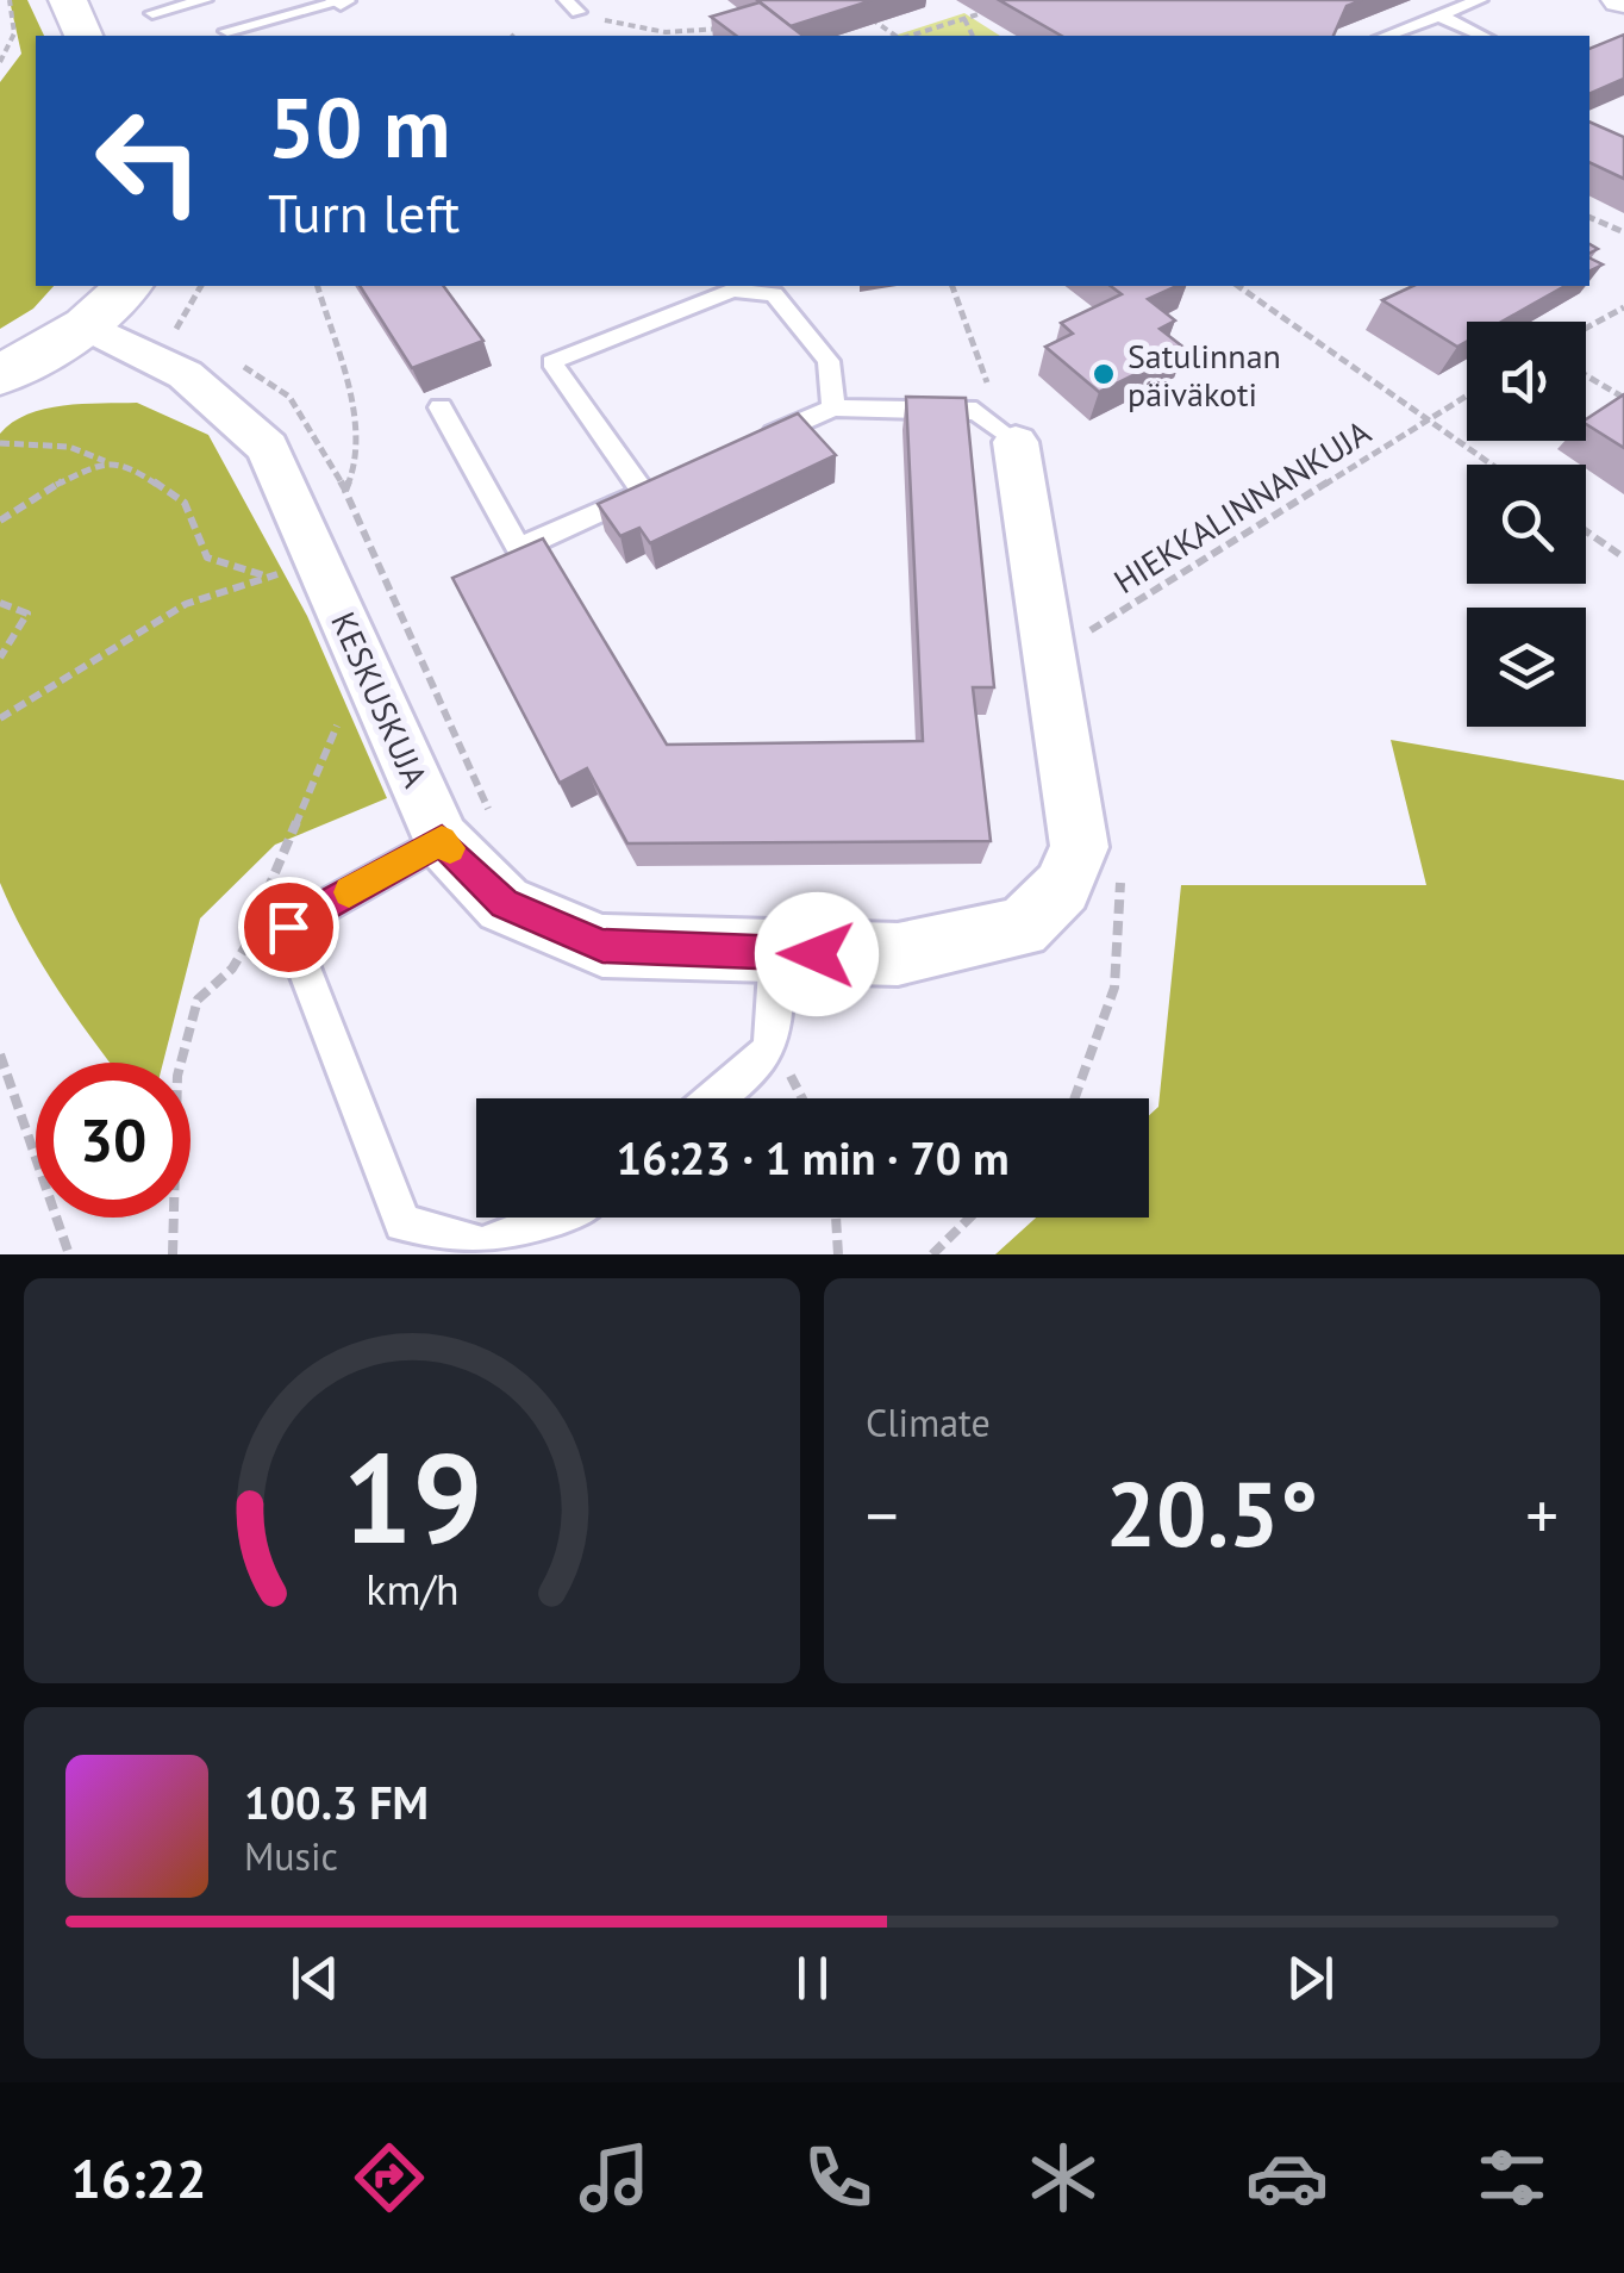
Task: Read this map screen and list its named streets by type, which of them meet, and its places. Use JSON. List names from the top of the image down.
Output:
{
  "streets": {
    "street": ["KESKUSKUJA"],
    "path": ["HIEKKALINNANKUJA"]
  },
  "places": ["Satulinnan päiväkoti"],
  "page": {
    "turn": ["50 m", "Turn left"],
    "limit": "30",
    "trip": "16:23 · 1 min · 70 m",
    "tile": "Climate",
    "heat": ["−", "20.5°", "+"],
    "song": ["100.3 FM", "Music"],
    "tabs": "16:22",
    "gauge": ["19", "km/h"]
  }
}
